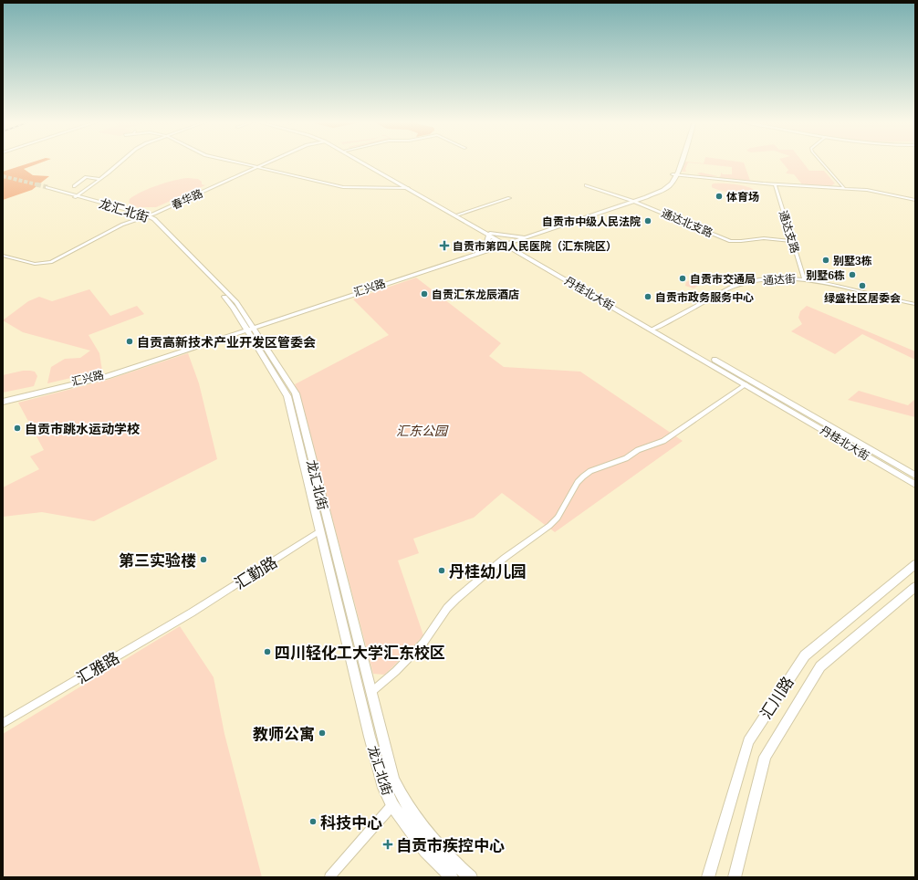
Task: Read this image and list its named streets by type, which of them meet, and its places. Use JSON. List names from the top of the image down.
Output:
{
  "streets": {
    "main road": [
      "龙汇北街",
      "汇兴路",
      "丹桂北大街",
      "汇川路"
    ],
    "street": [
      "春华路",
      "通达北支路",
      "通达支路",
      "通达街",
      "汇勤路",
      "汇雅路"
    ]
  },
  "crossings": [
    ["春华路", "龙汇北街"],
    ["龙汇北街", "汇兴路"],
    ["龙汇北街", "汇勤路"],
    ["通达北支路", "通达支路"],
    ["通达支路", "通达街"],
    ["通达街", "丹桂北大街"],
    ["汇勤路", "汇雅路"]
  ],
  "parks": ["汇东公园"],
  "places": {
    "other": [
      "体育场",
      "自贡市中级人民法院",
      "别墅3栋",
      "别墅6栋",
      "自贡市交通局",
      "绿盛社区居委会",
      "自贡汇东龙辰酒店",
      "自贡市政务服务中心",
      "自贡高新技术产业开发区管委会",
      "自贡市跳水运动学校",
      "第三实验楼",
      "丹桂幼儿园",
      "四川轻化工大学汇东校区",
      "教师公寓",
      "科技中心"
    ],
    "health": ["自贡市第四人民医院（汇东院区）", "自贡市疾控中心"]
  }
}
